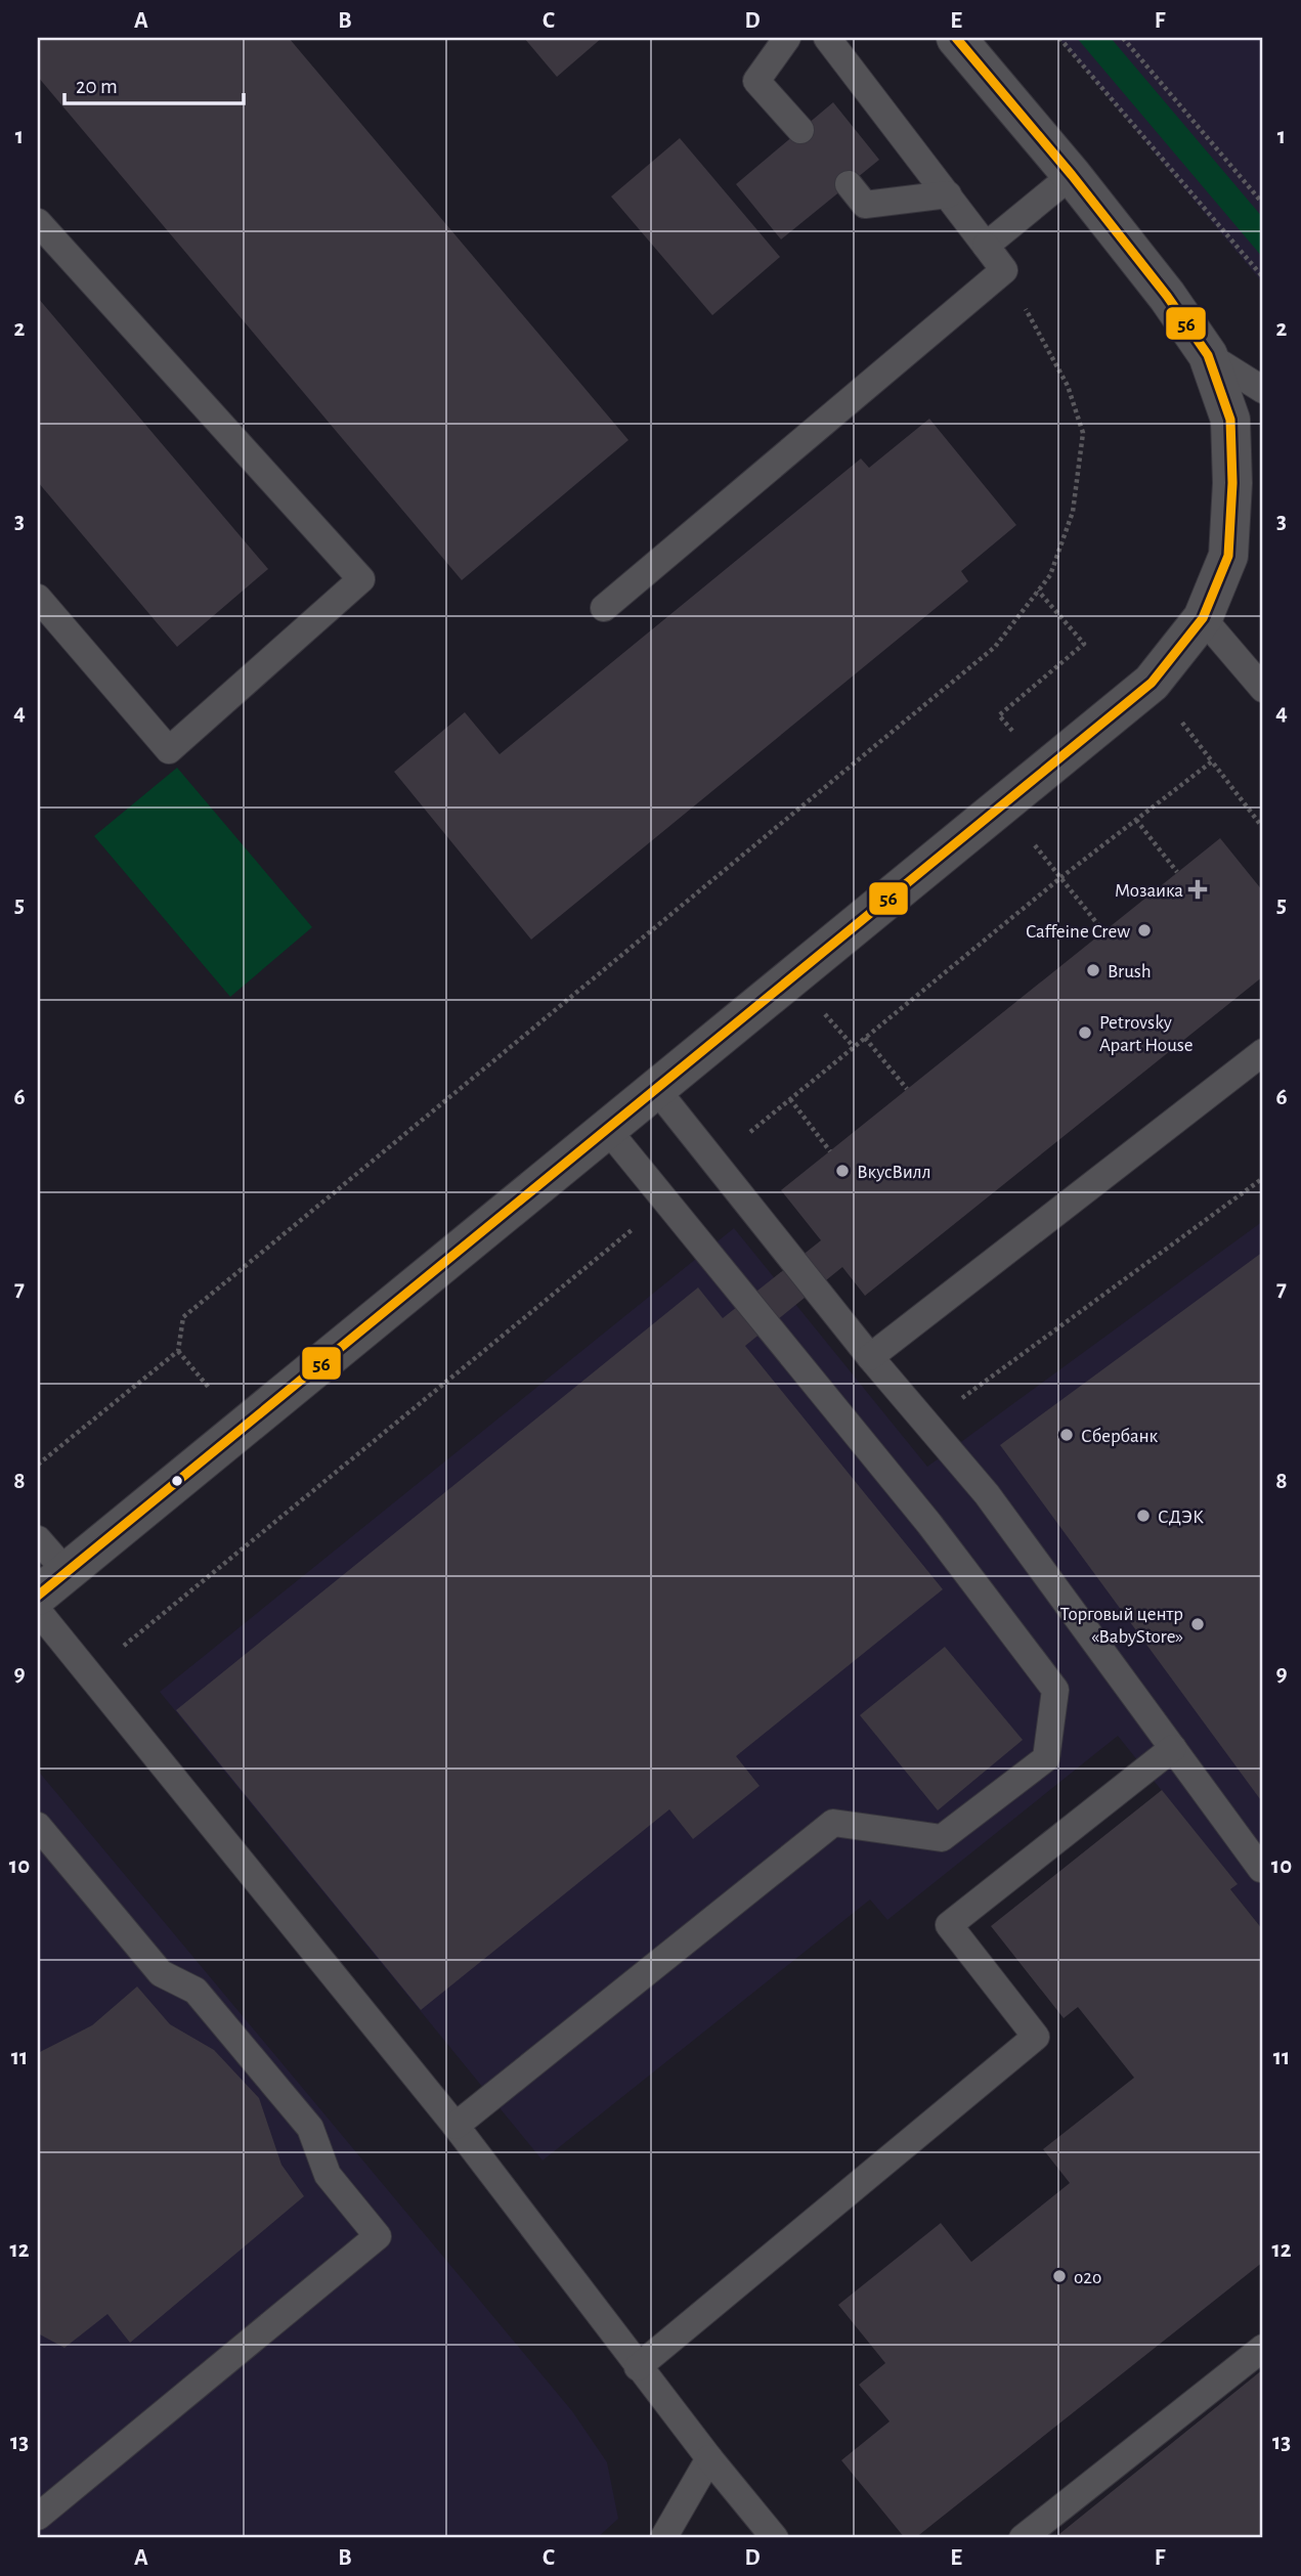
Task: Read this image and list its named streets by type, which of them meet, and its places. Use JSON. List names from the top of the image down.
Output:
{
  "places": {
    "health": ["Мозаика"],
    "other": [
      "Caffeine Crew",
      "Brush",
      "Petrovsky Apart House",
      "ВкусВилл",
      "Сбербанк",
      "СДЭК",
      "Торговый центр «BabyStore»",
      "o2o"
    ]
  },
  "lines": ["transit line 56"],
  "scale_bar": "20 m",
  "grid": {
    "columns": [
      "A",
      "B",
      "C",
      "D",
      "E",
      "F"
    ],
    "rows": [
      "1",
      "2",
      "3",
      "4",
      "5",
      "6",
      "7",
      "8",
      "9",
      "10",
      "11",
      "12",
      "13"
    ]
  }
}
